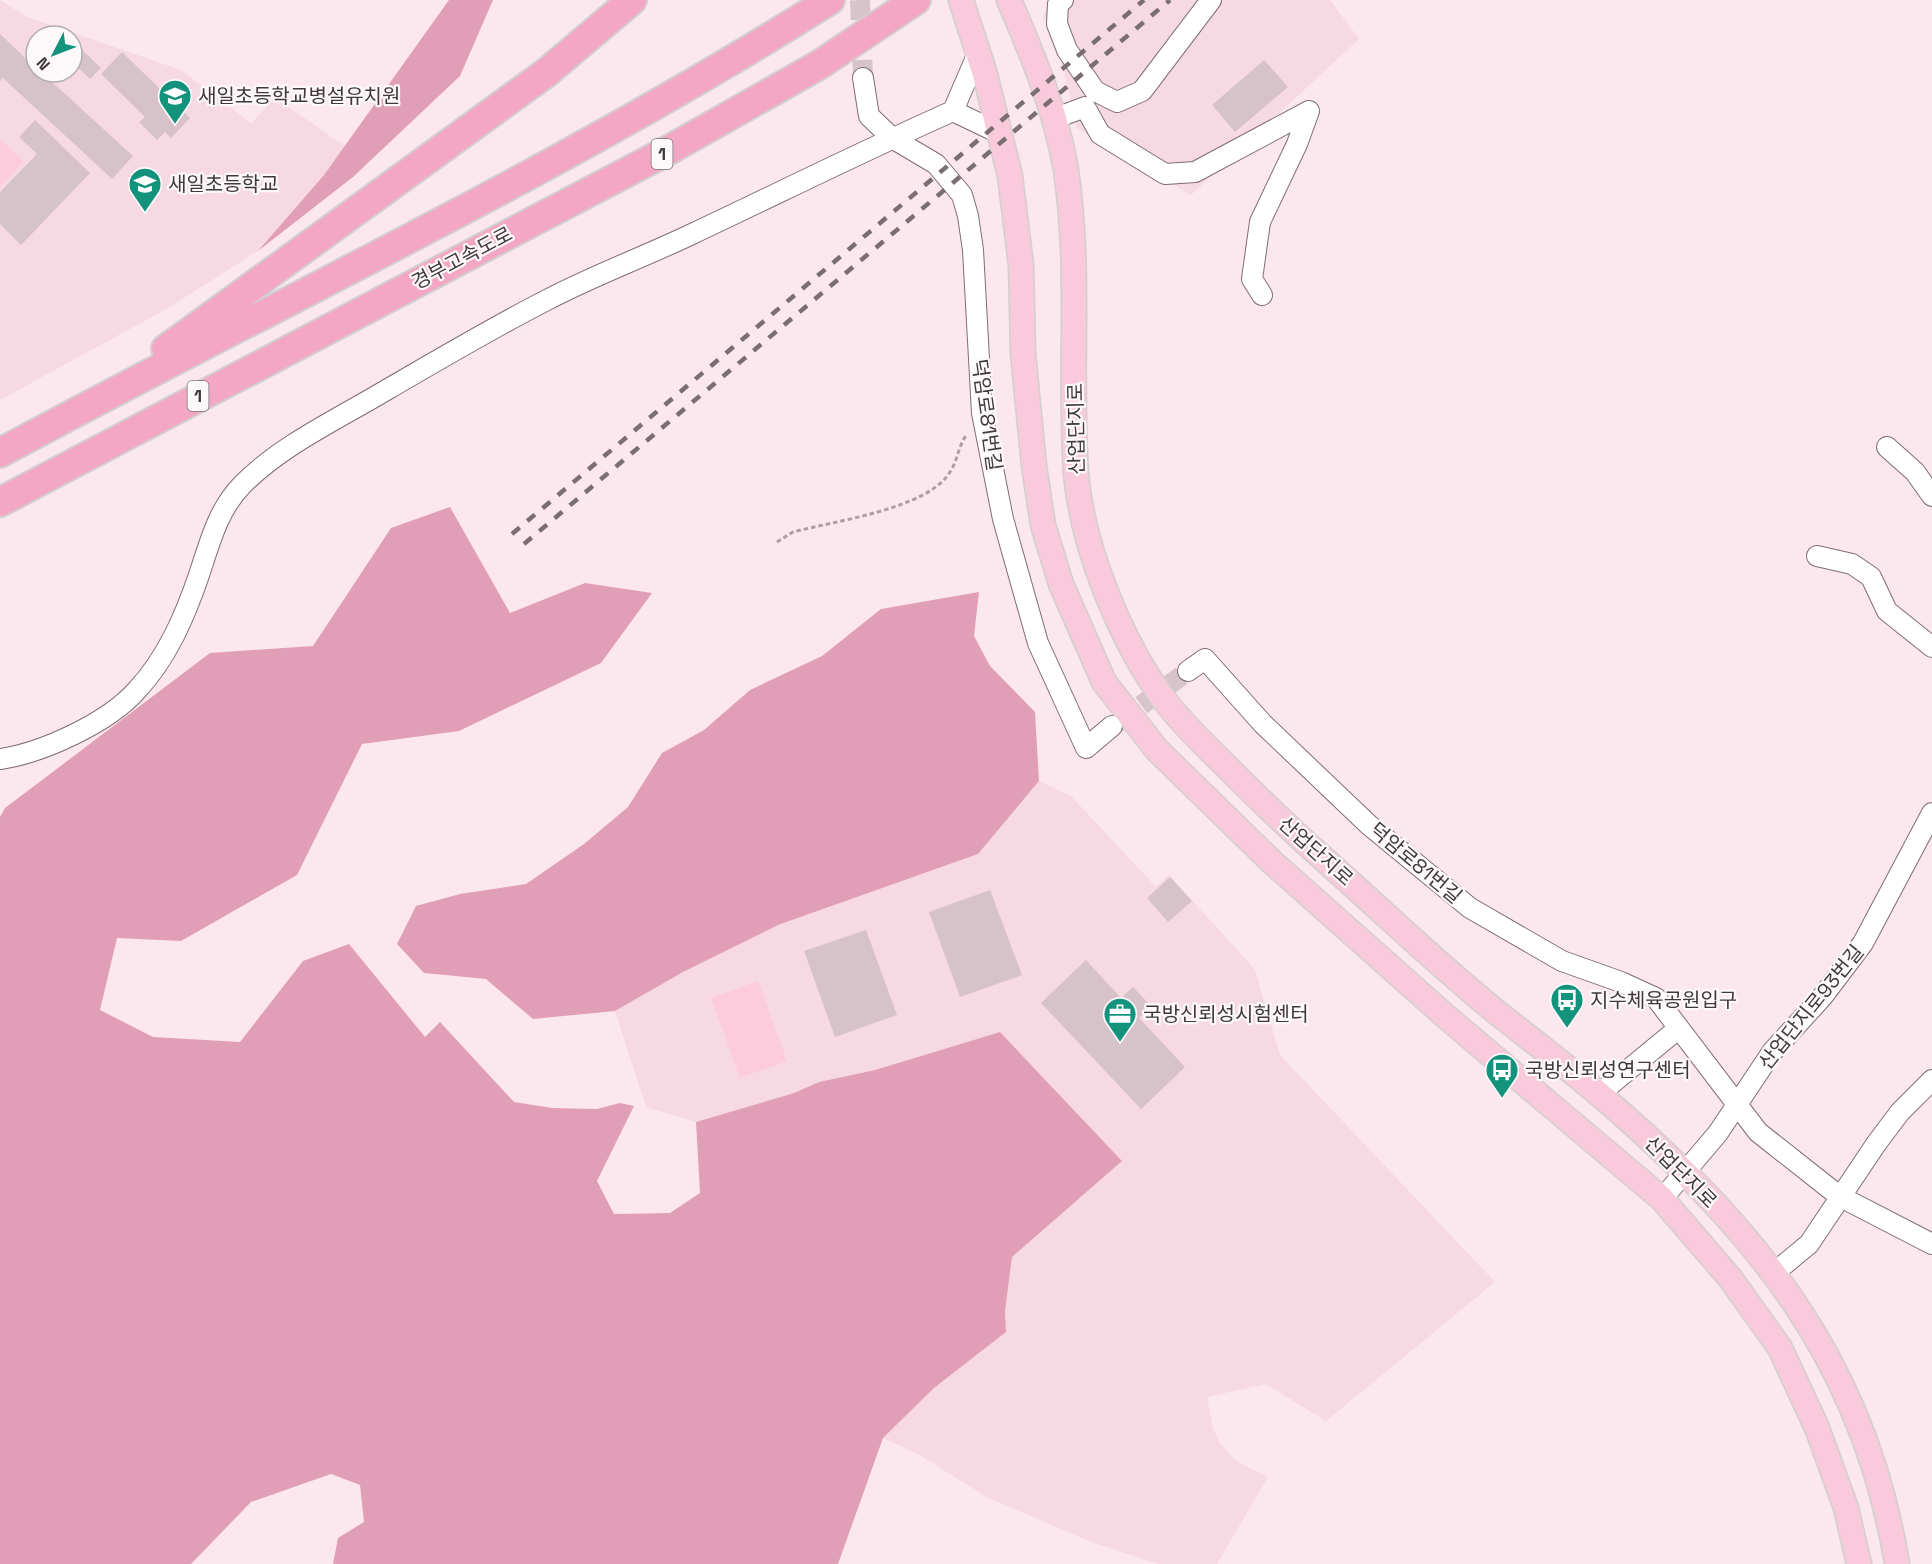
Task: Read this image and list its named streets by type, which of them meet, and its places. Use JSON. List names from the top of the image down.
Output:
{
  "streets": {
    "highway": ["1", "경부고속도로"],
    "main road": ["산업단지로"],
    "street": ["덕암로81번길", "산업단지로93번길"]
  },
  "crossings": [
    ["산업단지로", "산업단지로93번길"]
  ],
  "places": {
    "school or university": ["새일초등학교병설유치원", "새일초등학교"],
    "bus stop": ["지수체육공원입구", "국방신뢰성연구센터"],
    "office": ["국방신뢰성시험센터"]
  },
  "north": "bottom left"
}
